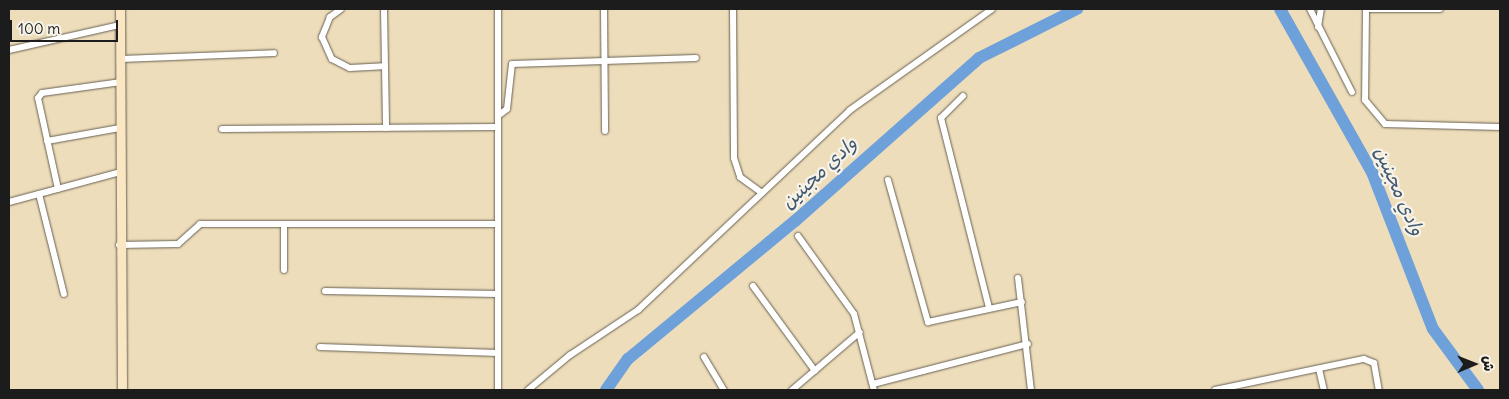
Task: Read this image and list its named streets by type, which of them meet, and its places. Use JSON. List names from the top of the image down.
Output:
{
  "water": ["وادي مجينين"],
  "scale_bar": "100 m",
  "north": "right"
}
